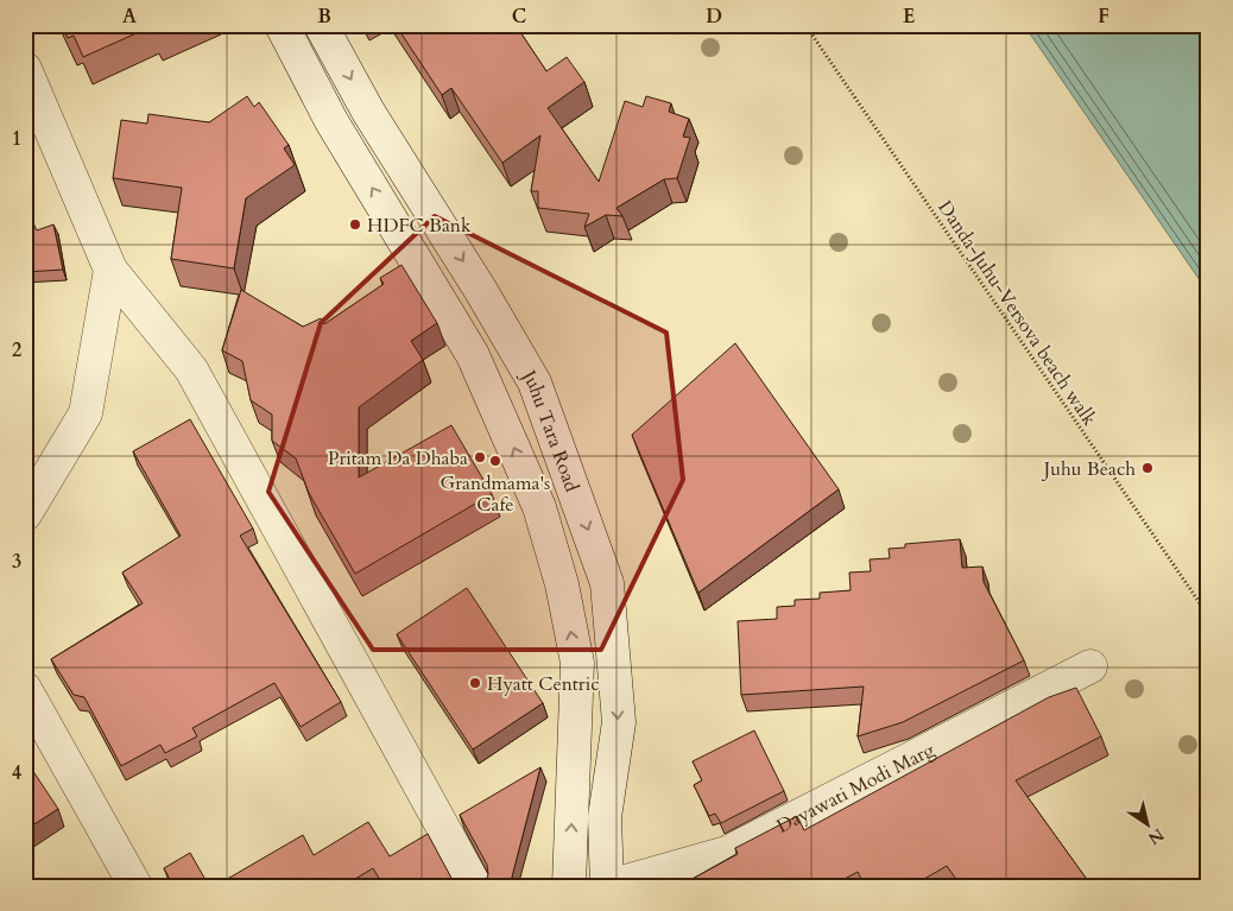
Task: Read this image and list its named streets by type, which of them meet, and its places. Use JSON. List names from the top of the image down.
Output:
{
  "streets": {
    "street": ["Juhu Tara Road", "Dayawati Modi Marg"],
    "path": ["Danda-Juhu-Versova beach walk"]
  },
  "crossings": [
    ["Juhu Tara Road", "Dayawati Modi Marg"]
  ],
  "places": [
    "HDFC Bank",
    "Pritam Da Dhaba",
    "Grandmama's Cafe",
    "Juhu Beach",
    "Hyatt Centric"
  ],
  "north": "bottom right",
  "grid": {
    "columns": [
      "A",
      "B",
      "C",
      "D",
      "E",
      "F"
    ],
    "rows": [
      "1",
      "2",
      "3",
      "4"
    ]
  }
}
